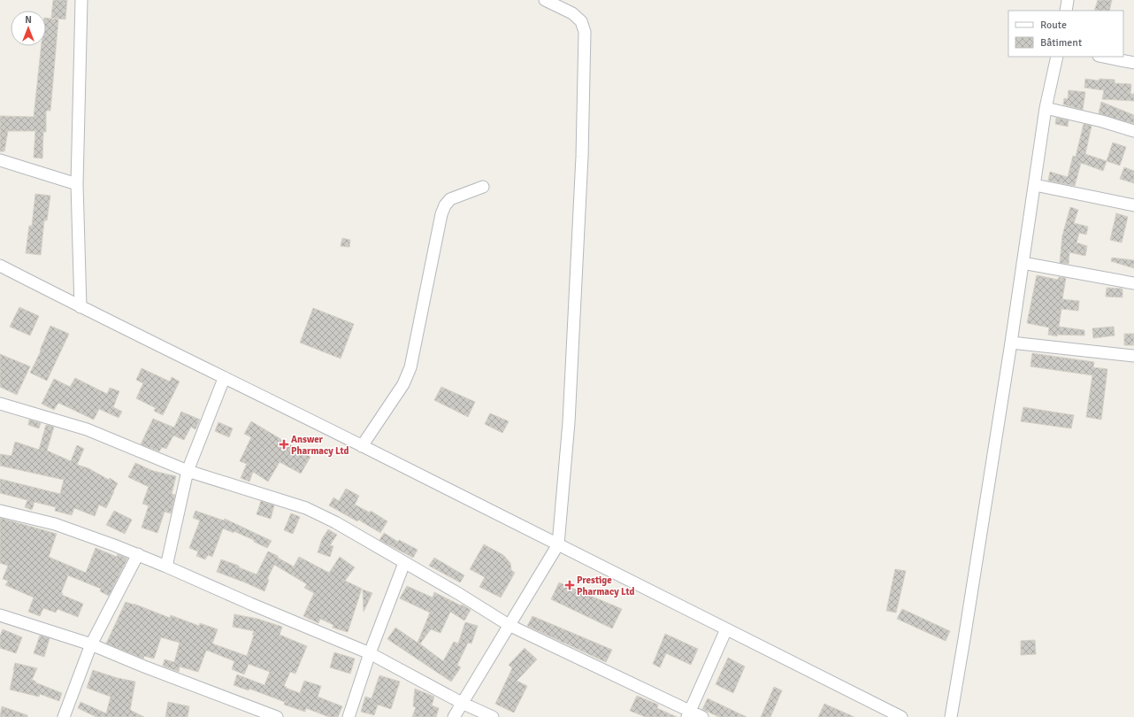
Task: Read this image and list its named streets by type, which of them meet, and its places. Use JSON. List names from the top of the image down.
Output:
{
  "places": {
    "health": ["Answer Pharmacy Ltd", "Prestige Pharmacy Ltd"]
  },
  "legend": ["Route", "Bâtiment"],
  "north": "top"
}
